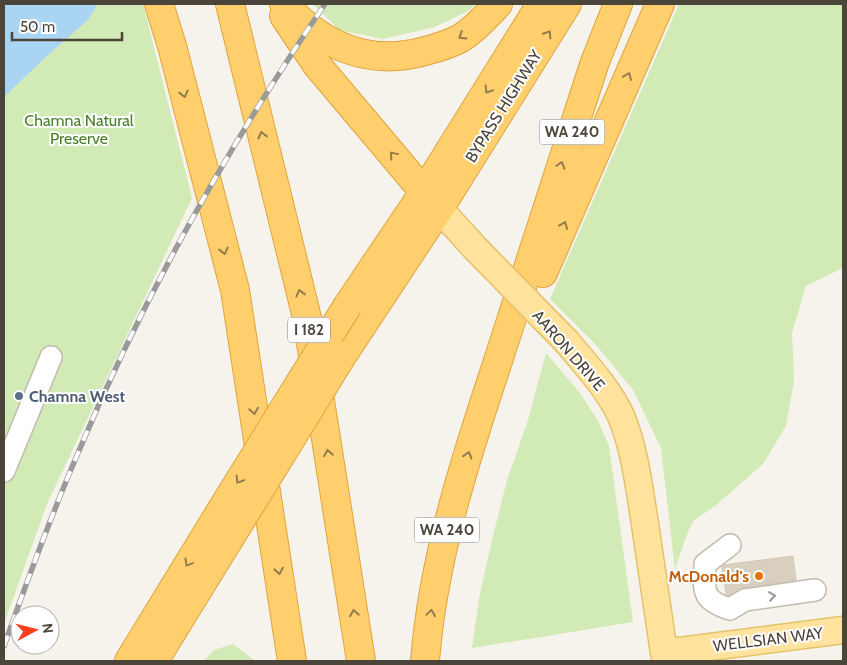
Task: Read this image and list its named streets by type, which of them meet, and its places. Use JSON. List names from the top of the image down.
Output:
{
  "streets": {
    "highway": ["BYPASS HIGHWAY", "WA 240", "I 182"],
    "main road": ["AARON DRIVE", "WELLSIAN WAY"]
  },
  "crossings": [
    ["BYPASS HIGHWAY", "AARON DRIVE"],
    ["AARON DRIVE", "WELLSIAN WAY"]
  ],
  "parks": ["Chamna Natural Preserve"],
  "places": ["Chamna West", "McDonald's"],
  "scale_bar": "50 m",
  "north": "right"
}
